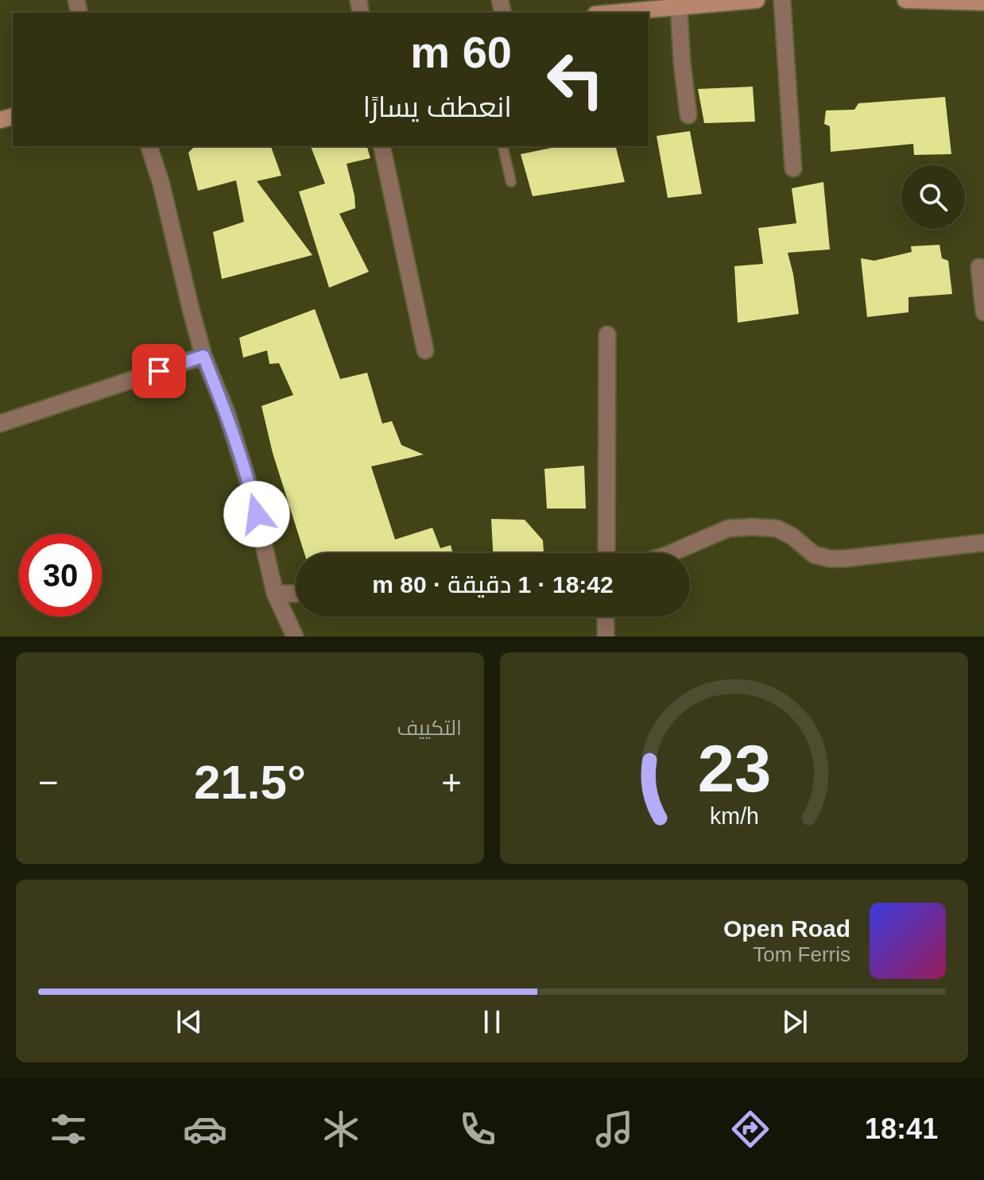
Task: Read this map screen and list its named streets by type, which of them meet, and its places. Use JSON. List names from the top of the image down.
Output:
{
  "page": {
    "turn": ["60 m", "انعطف يسارًا"],
    "limit": "30",
    "trip": "18:42 · 1 دقيقة · 80 m",
    "tile": "التكييف",
    "heat": ["−", "21.5°", "+"],
    "song": ["Open Road", "Tom Ferris"],
    "tabs": "18:41",
    "gauge": ["23", "km/h"]
  }
}
